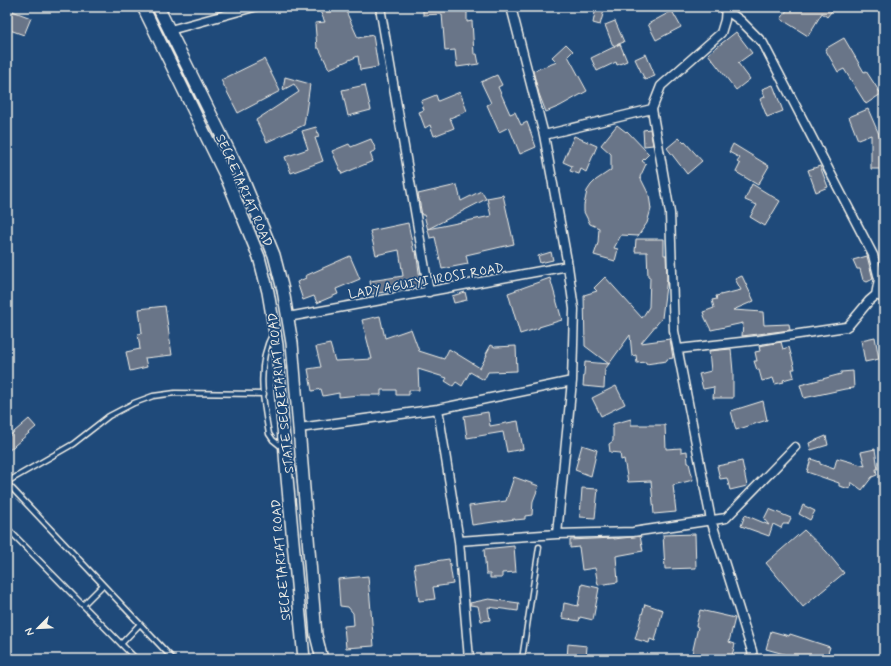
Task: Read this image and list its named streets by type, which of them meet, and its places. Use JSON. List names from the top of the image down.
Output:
{
  "streets": {
    "street": ["SECRETARIAT ROAD", "LADY AGUIYI IROSI ROAD", "STATE SECRETARIAT ROAD"]
  },
  "crossings": [
    ["LADY AGUIYI IROSI ROAD", "STATE SECRETARIAT ROAD"]
  ],
  "north": "bottom left"
}
